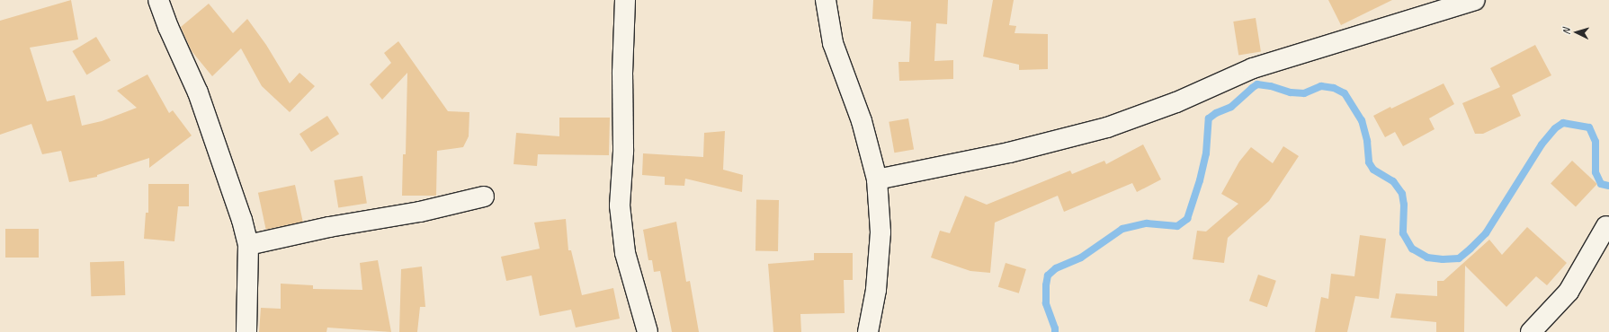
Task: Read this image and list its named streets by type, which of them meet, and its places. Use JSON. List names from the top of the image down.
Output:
{
  "north": "left"
}
